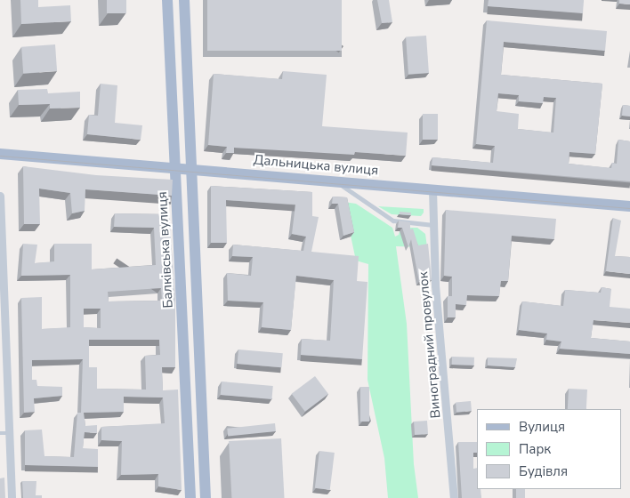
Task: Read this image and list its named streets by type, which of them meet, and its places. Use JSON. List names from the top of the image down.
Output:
{
  "streets": {
    "main road": ["Дальницька вулиця", "Балківська вулиця"],
    "street": ["Виноградний провулок"]
  },
  "crossings": [
    ["Дальницька вулиця", "Балківська вулиця"],
    ["Дальницька вулиця", "Виноградний провулок"]
  ],
  "legend": ["Вулиця", "Парк", "Будівля"]
}
